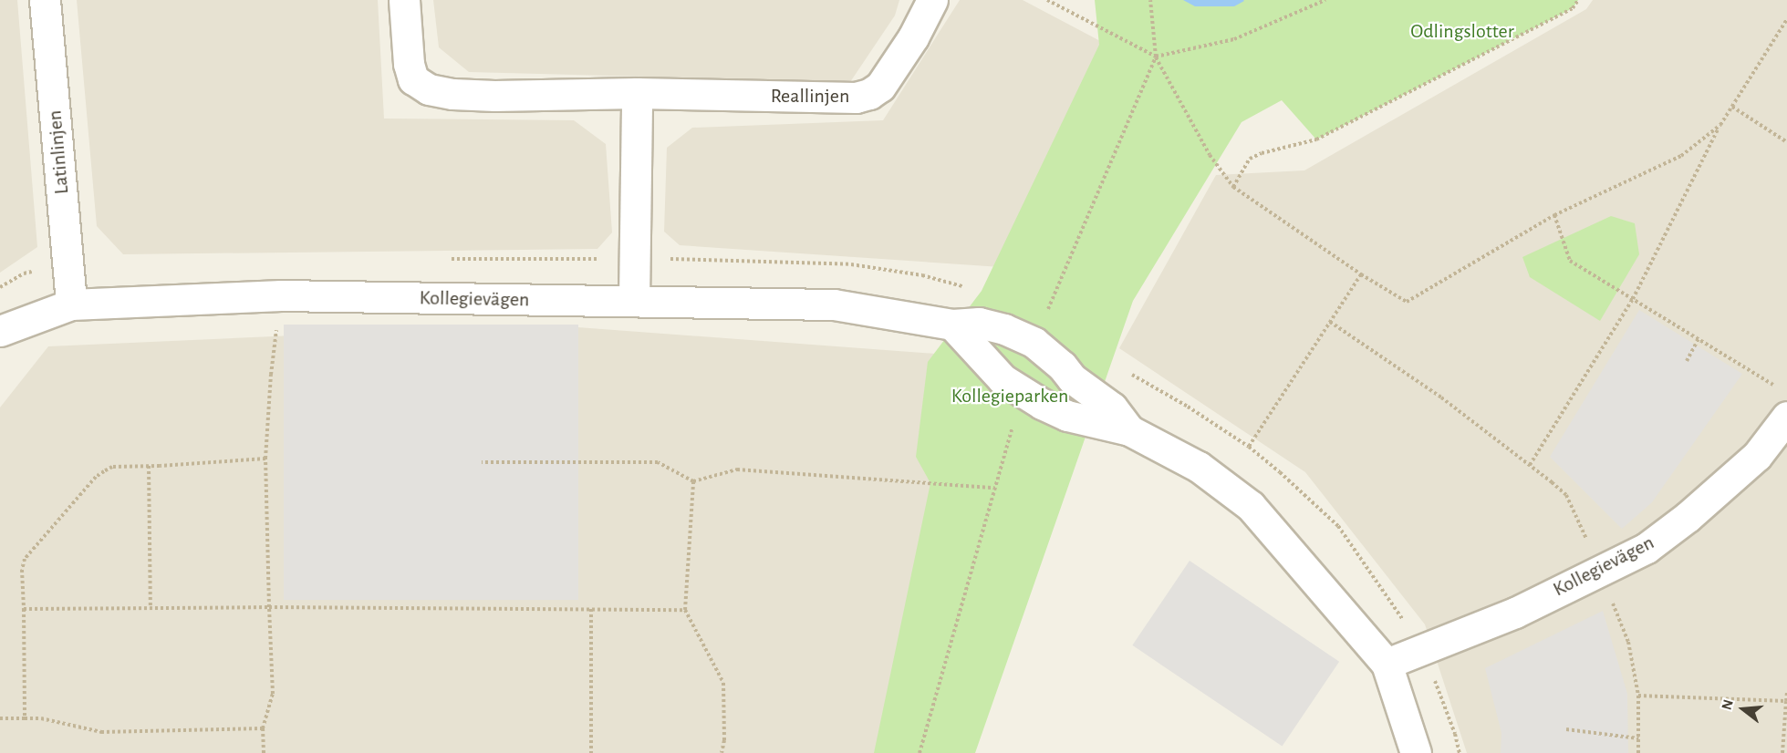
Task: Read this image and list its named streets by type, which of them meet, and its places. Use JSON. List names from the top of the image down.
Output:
{
  "streets": {
    "street": ["Reallinjen", "Latinlinjen", "Kollegievägen"]
  },
  "crossings": [
    ["Latinlinjen", "Kollegievägen"]
  ],
  "parks": ["Odlingslotter", "Kollegieparken"],
  "north": "left"
}
